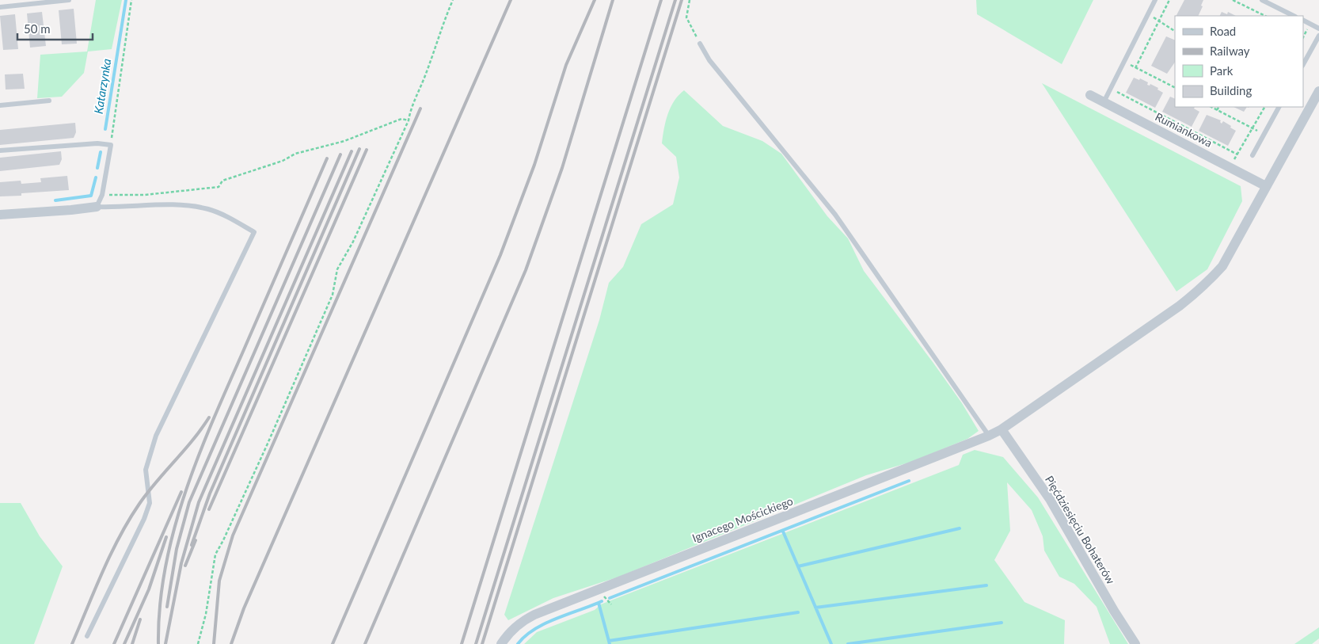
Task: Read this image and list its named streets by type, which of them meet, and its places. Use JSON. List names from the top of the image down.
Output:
{
  "streets": {
    "street": ["Rumiankowa", "Ignacego Mościckiego", "Pięćdziesięciu Bohaterów"]
  },
  "crossings": [
    ["Rumiankowa", "Ignacego Mościckiego"],
    ["Ignacego Mościckiego", "Pięćdziesięciu Bohaterów"]
  ],
  "water": ["Katarzynka"],
  "legend": [
    "Road",
    "Railway",
    "Park",
    "Building"
  ],
  "scale_bar": "50 m"
}
